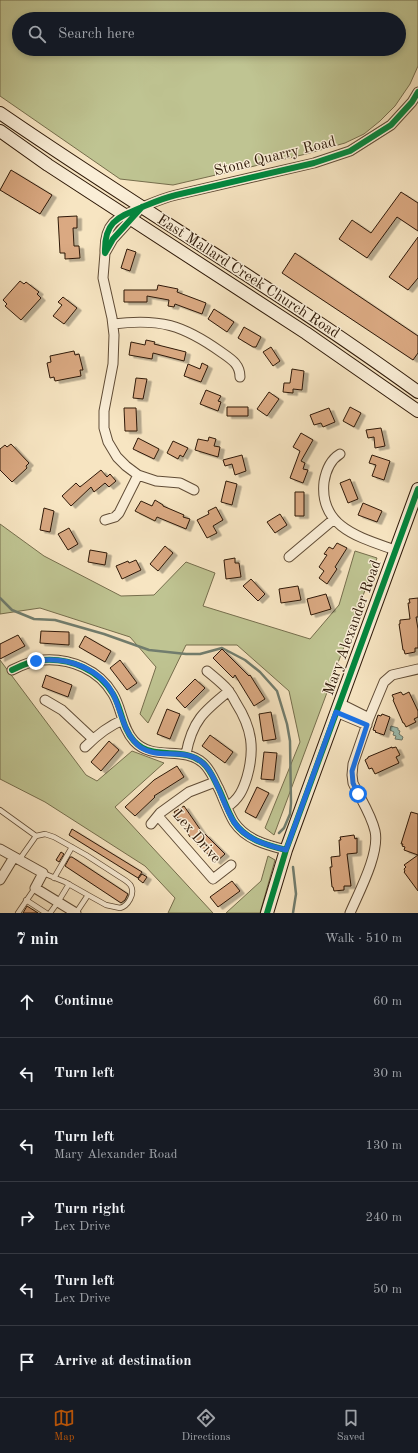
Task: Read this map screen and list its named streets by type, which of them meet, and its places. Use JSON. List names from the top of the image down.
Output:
{
  "streets": {
    "main road": ["East Mallard Creek Church Road", "Mary Alexander Road"],
    "street": ["Stone Quarry Road", "Lex Drive"]
  },
  "crossings": [
    ["Stone Quarry Road", "East Mallard Creek Church Road"]
  ],
  "page": {
    "search": "Search here",
    "heading": ["7 min", "Walk · 510 m"],
    "list": [
      ["Continue", "60 m"],
      ["Turn left", "30 m"],
      ["Turn left", "Mary Alexander Road", "130 m"],
      ["Turn right", "Lex Drive", "240 m"],
      ["Turn left", "Lex Drive", "50 m"],
      "Arrive at destination"
    ],
    "nav": ["Map", "Directions", "Saved"]
  }
}
